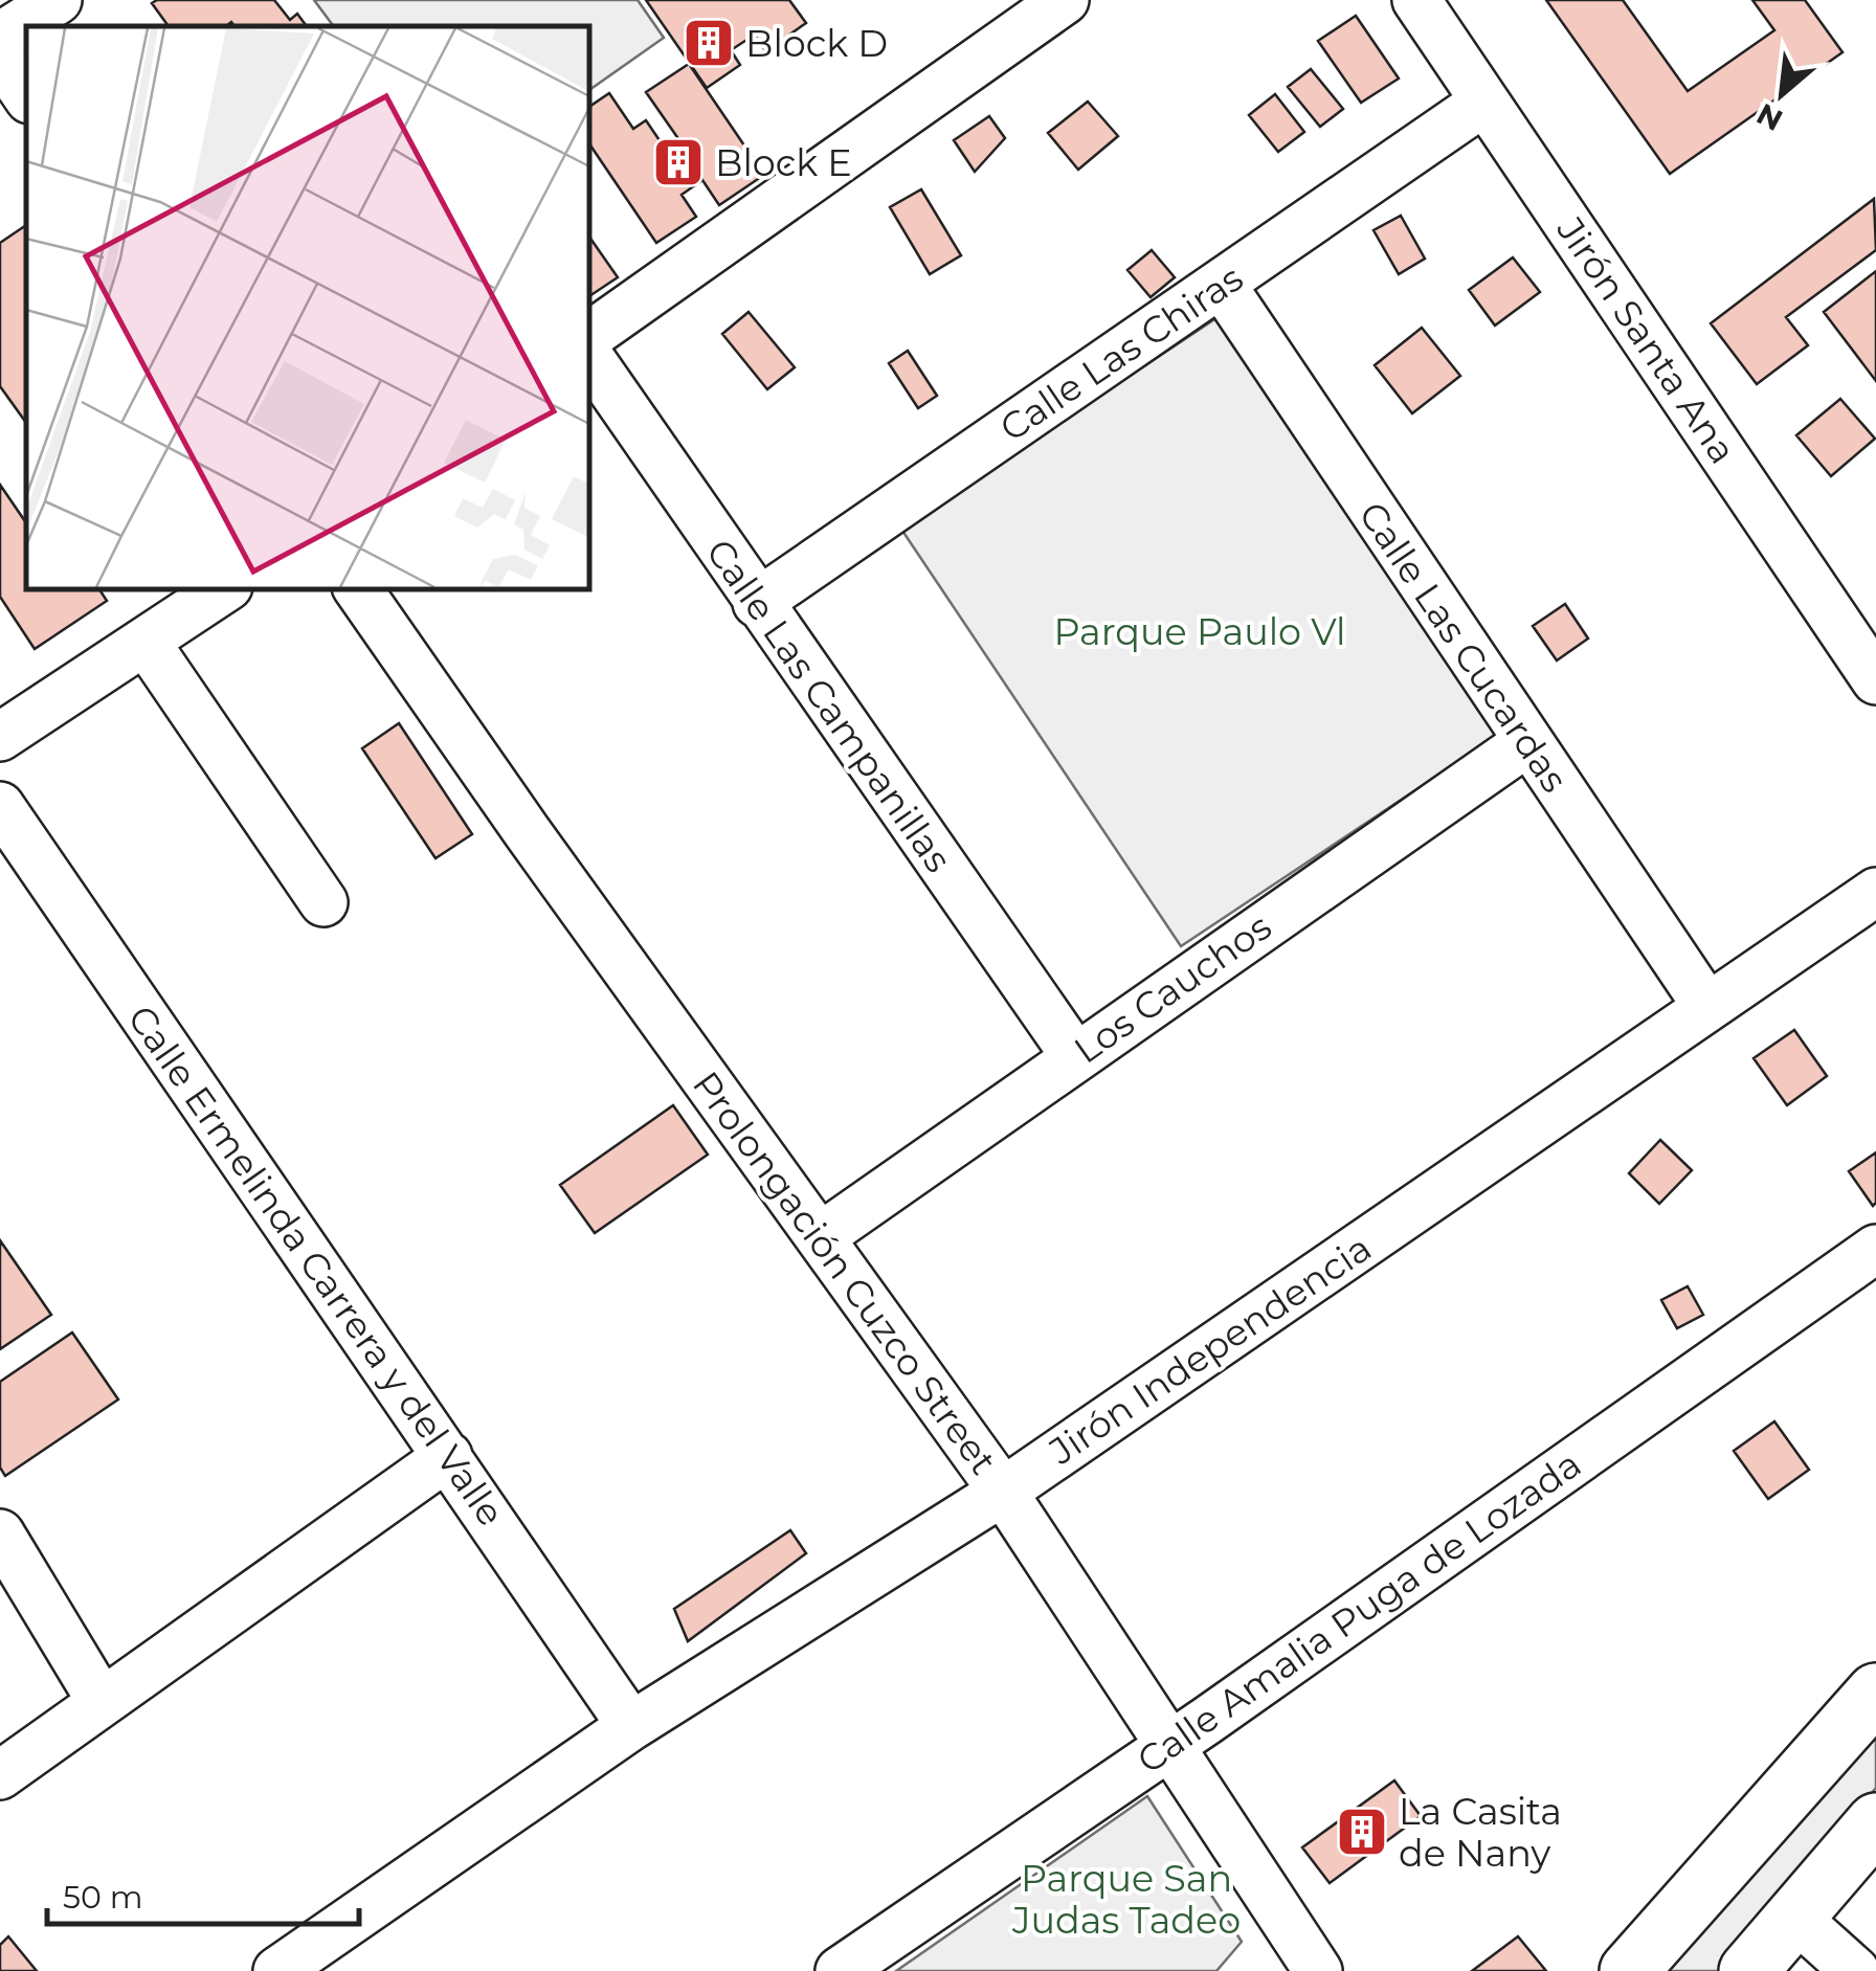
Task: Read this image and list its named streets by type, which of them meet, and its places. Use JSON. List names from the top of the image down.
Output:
{
  "streets": {
    "street": [
      "Jirón Santa Ana",
      "Calle Las Chiras",
      "Calle Las Cucardas",
      "Calle Las Campanillas",
      "Los Cauchos",
      "Calle Ermelinda Carrera y del Valle",
      "Prolongación Cuzco Street",
      "Jirón Independencia",
      "Calle Amalia Puga de Lozada"
    ]
  },
  "crossings": [
    ["Jirón Santa Ana", "Calle Las Chiras"],
    ["Calle Las Chiras", "Calle Las Cucardas"],
    ["Calle Las Chiras", "Calle Las Campanillas"],
    ["Calle Las Cucardas", "Los Cauchos"],
    ["Calle Las Cucardas", "Jirón Independencia"],
    ["Calle Las Campanillas", "Los Cauchos"],
    ["Los Cauchos", "Prolongación Cuzco Street"],
    ["Calle Ermelinda Carrera y del Valle", "Jirón Independencia"],
    ["Prolongación Cuzco Street", "Jirón Independencia"],
    ["Prolongación Cuzco Street", "Calle Amalia Puga de Lozada"]
  ],
  "parks": ["Parque Paulo Vl", "Parque San Judas Tadeo"],
  "places": {
    "building": ["Block D", "Block E", "La Casita de Nany"]
  },
  "scale_bar": "50 m",
  "north": "bottom left"
}
